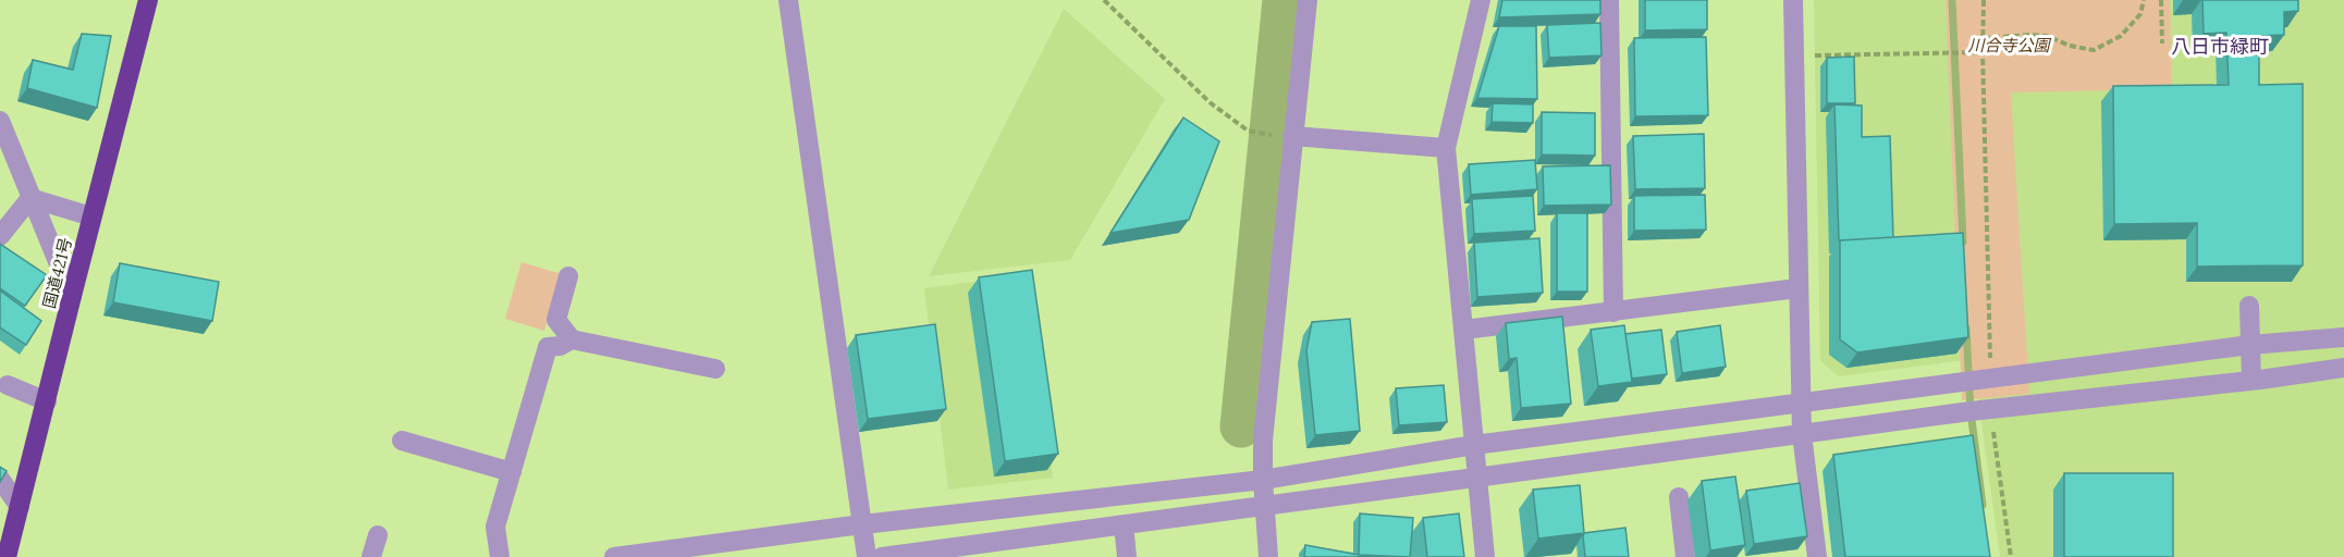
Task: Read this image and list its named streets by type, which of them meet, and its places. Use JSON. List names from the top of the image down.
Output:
{
  "streets": {
    "highway": ["国道421号"]
  },
  "districts": ["八日市緑町"],
  "parks": ["川合寺公園"]
}
